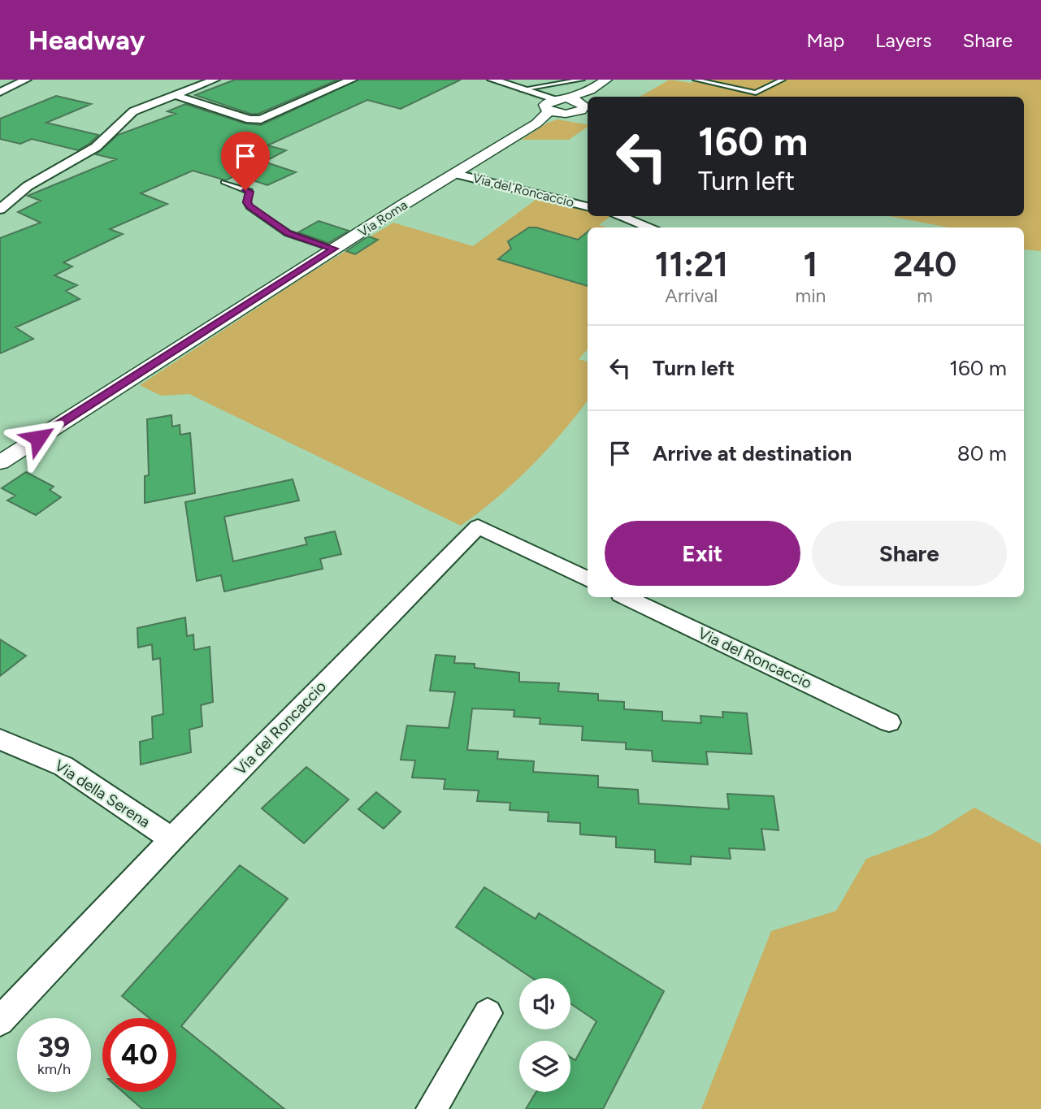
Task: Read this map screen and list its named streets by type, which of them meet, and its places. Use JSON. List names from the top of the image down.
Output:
{
  "streets": {
    "street": ["Via del Roncaccio", "Via Roma", "Via della Serena"]
  },
  "crossings": [
    ["Via del Roncaccio", "Via Roma"],
    ["Via del Roncaccio", "Via della Serena"]
  ],
  "page": {
    "header": "Headway",
    "nav": ["Map", "Layers", "Share"],
    "turn": ["160 m", "Turn left"],
    "eta": [
      "11:21",
      "Arrival",
      "1",
      "min",
      "240",
      "m"
    ],
    "list": [
      {
        "name": "Turn left",
        "value": "160 m"
      },
      {
        "name": "Arrive at destination",
        "value": "80 m"
      }
    ],
    "buttons": ["Exit", "Share"],
    "speed": "39 km/h",
    "limit": "40"
  }
}
